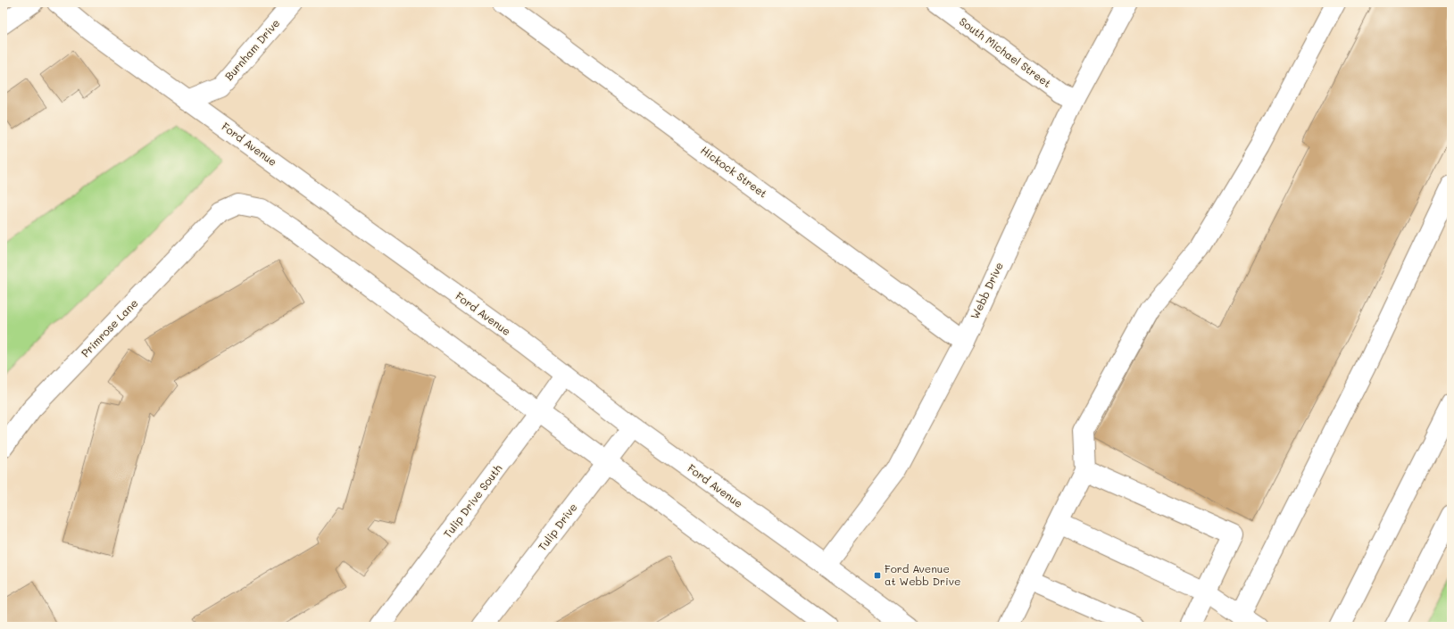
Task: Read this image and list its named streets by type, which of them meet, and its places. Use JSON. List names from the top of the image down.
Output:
{
  "streets": {
    "street": [
      "Burnham Drive",
      "South Michael Street",
      "Ford Avenue",
      "Hickock Street",
      "Webb Drive",
      "Primrose Lane",
      "Tulip Drive South",
      "Tulip Drive"
    ]
  },
  "crossings": [
    ["Burnham Drive", "Ford Avenue"],
    ["South Michael Street", "Webb Drive"],
    ["Ford Avenue", "Webb Drive"],
    ["Ford Avenue", "Tulip Drive South"],
    ["Ford Avenue", "Tulip Drive"],
    ["Hickock Street", "Webb Drive"],
    ["Primrose Lane", "Tulip Drive South"]
  ],
  "places": {
    "transit": ["Ford Avenue at Webb Drive"]
  }
}
